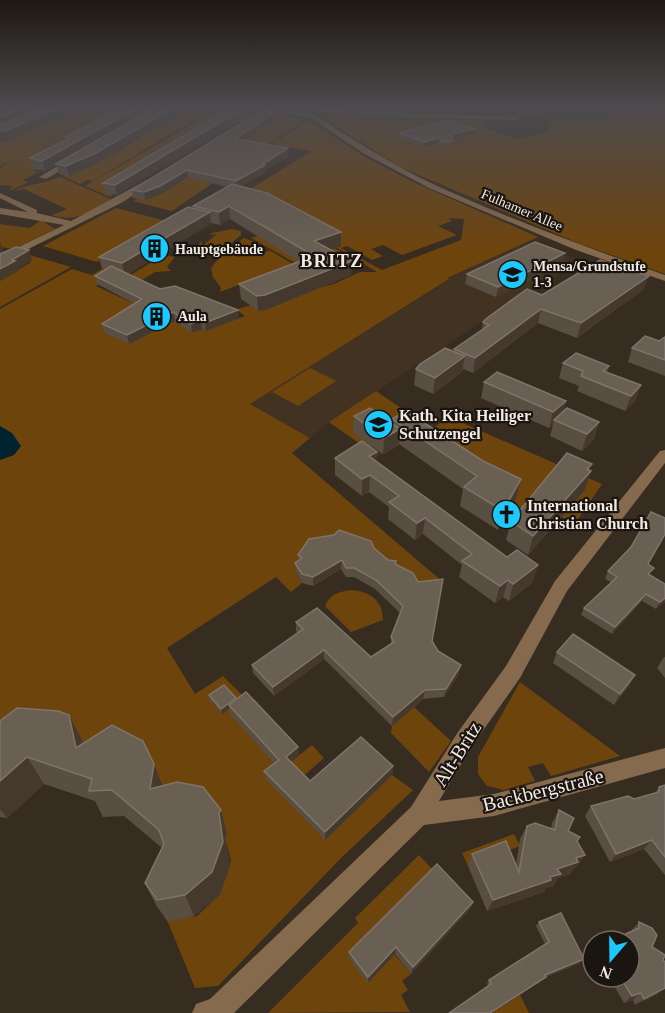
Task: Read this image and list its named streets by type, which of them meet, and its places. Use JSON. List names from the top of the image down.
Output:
{
  "streets": {
    "street": ["Fulhamer Allee", "Alt-Britz", "Backbergstraße"]
  },
  "crossings": [
    ["Alt-Britz", "Backbergstraße"]
  ],
  "districts": ["BRITZ"],
  "places": {
    "building": ["Hauptgebäude", "Aula"],
    "school or university": ["Mensa/Grundstufe 1-3", "Kath. Kita Heiliger Schutzengel"],
    "church": ["International Christian Church"]
  },
  "north": "bottom"
}
